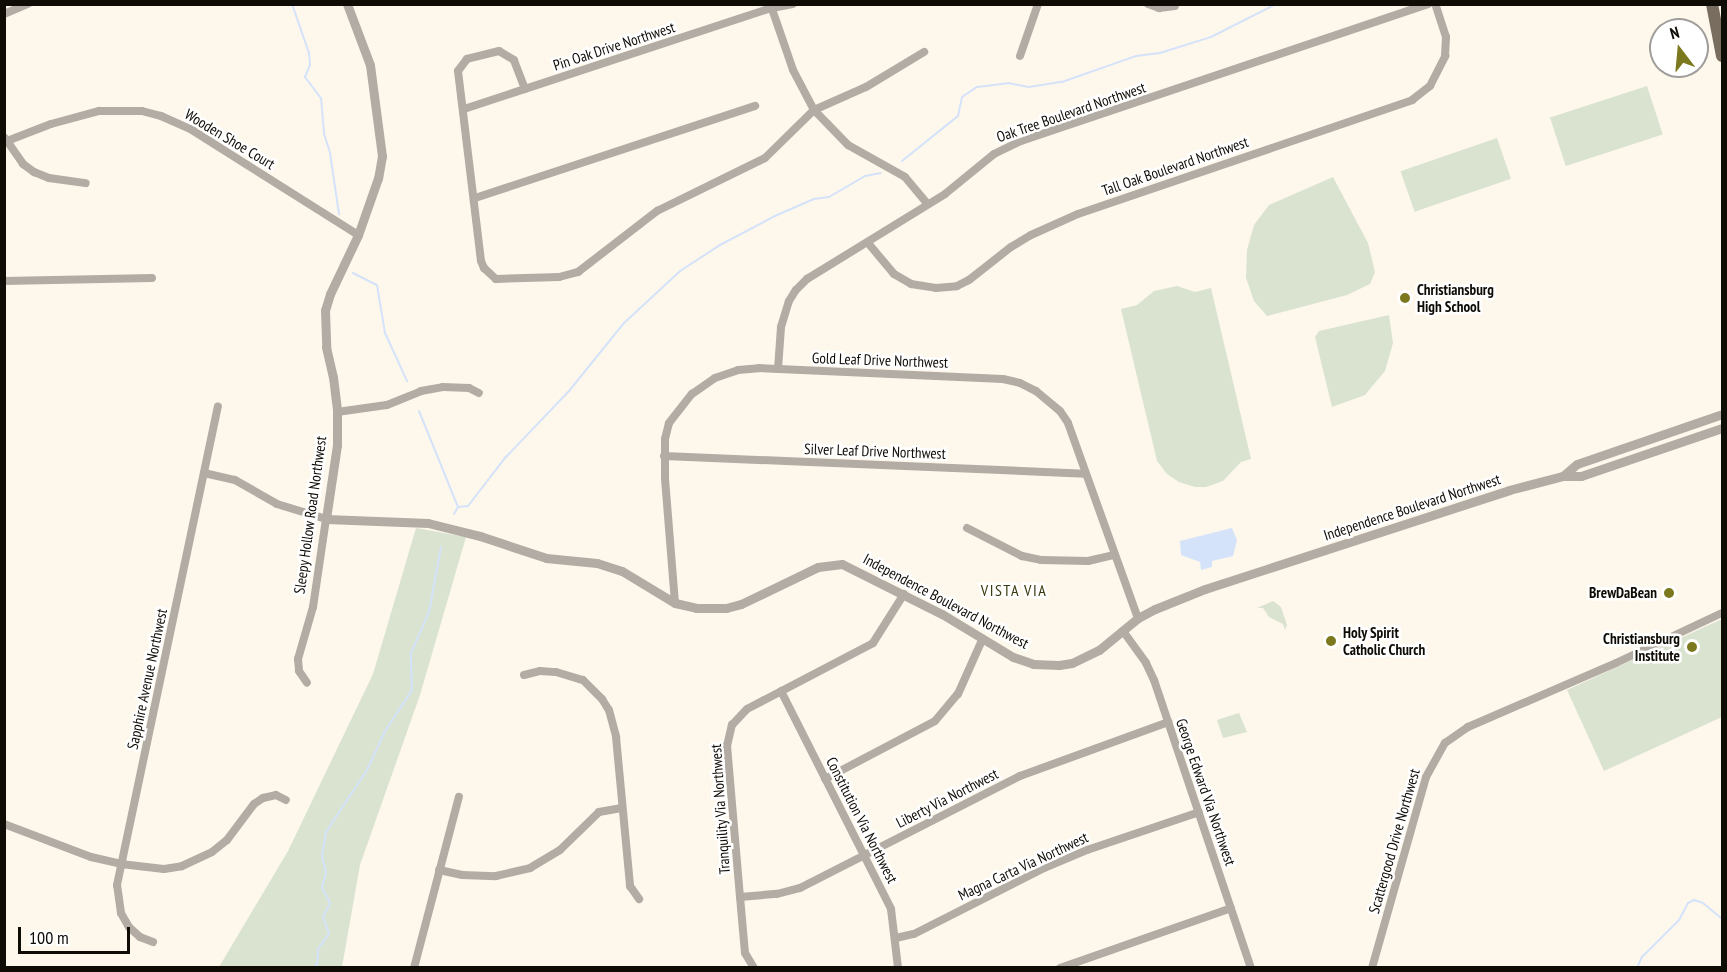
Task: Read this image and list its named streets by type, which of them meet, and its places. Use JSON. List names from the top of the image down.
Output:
{
  "streets": {
    "street": [
      "Pin Oak Drive Northwest",
      "Oak Tree Boulevard Northwest",
      "Wooden Shoe Court",
      "Tall Oak Boulevard Northwest",
      "Gold Leaf Drive Northwest",
      "Silver Leaf Drive Northwest",
      "Independence Boulevard Northwest",
      "Sleepy Hollow Road Northwest",
      "Sapphire Avenue Northwest",
      "George Edward Via Northwest",
      "Liberty Via Northwest",
      "Tranquility Via Northwest",
      "Constitution Via Northwest",
      "Scattergood Drive Northwest",
      "Magna Carta Via Northwest"
    ]
  },
  "crossings": [
    ["Oak Tree Boulevard Northwest", "Tall Oak Boulevard Northwest"],
    ["Oak Tree Boulevard Northwest", "Gold Leaf Drive Northwest"],
    ["Wooden Shoe Court", "Sleepy Hollow Road Northwest"],
    ["Gold Leaf Drive Northwest", "Silver Leaf Drive Northwest"],
    ["Gold Leaf Drive Northwest", "Independence Boulevard Northwest"],
    ["Independence Boulevard Northwest", "Sleepy Hollow Road Northwest"],
    ["Independence Boulevard Northwest", "Sapphire Avenue Northwest"],
    ["Independence Boulevard Northwest", "George Edward Via Northwest"],
    ["Independence Boulevard Northwest", "Tranquility Via Northwest"],
    ["George Edward Via Northwest", "Liberty Via Northwest"],
    ["George Edward Via Northwest", "Magna Carta Via Northwest"],
    ["Liberty Via Northwest", "Tranquility Via Northwest"],
    ["Liberty Via Northwest", "Constitution Via Northwest"],
    ["Tranquility Via Northwest", "Constitution Via Northwest"],
    ["Constitution Via Northwest", "Magna Carta Via Northwest"]
  ],
  "districts": ["VISTA VIA"],
  "places": [
    "Christiansburg High School",
    "BrewDaBean",
    "Holy Spirit Catholic Church",
    "Christiansburg Institute"
  ],
  "scale_bar": "100 m",
  "north": "top"
}
